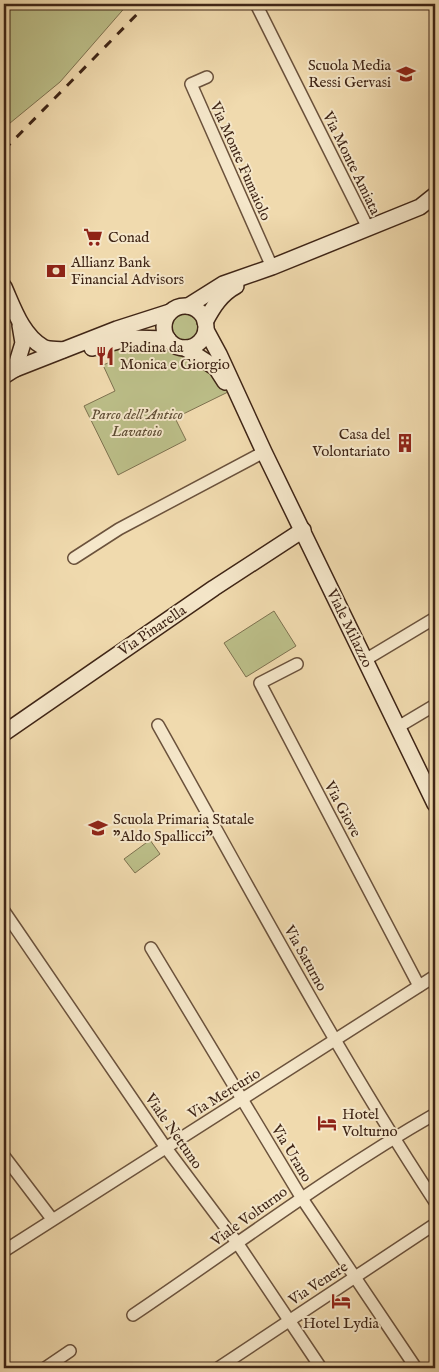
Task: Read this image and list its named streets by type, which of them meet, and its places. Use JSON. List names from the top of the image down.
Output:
{
  "streets": {
    "street": [
      "Via Monte Fumaiolo",
      "Via Monte Amiata",
      "Viale Milazzo",
      "Via Pinarella",
      "Via Giove",
      "Via Saturno",
      "Via Mercurio",
      "Viale Nettuno",
      "Via Urano",
      "Viale Volturno",
      "Via Venere"
    ]
  },
  "crossings": [
    ["Viale Milazzo", "Via Pinarella"],
    ["Via Giove", "Via Mercurio"],
    ["Via Saturno", "Via Mercurio"],
    ["Via Saturno", "Viale Volturno"],
    ["Via Mercurio", "Viale Nettuno"],
    ["Via Mercurio", "Via Urano"],
    ["Viale Nettuno", "Viale Volturno"],
    ["Viale Nettuno", "Via Venere"],
    ["Via Urano", "Viale Volturno"],
    ["Via Urano", "Via Venere"]
  ],
  "parks": ["Parco dell'Antico Lavatoio"],
  "places": {
    "school or university": ["Scuola Media Ressi Gervasi", "Scuola Primaria Statale \"Aldo Spallicci\""],
    "supermarket": ["Conad"],
    "bank": ["Allianz Bank Financial Advisors"],
    "restaurant": ["Piadina da Monica e Giorgio"],
    "building": ["Casa del Volontariato"],
    "hotel": ["Hotel Volturno", "Hotel Lydia"]
  }
}
